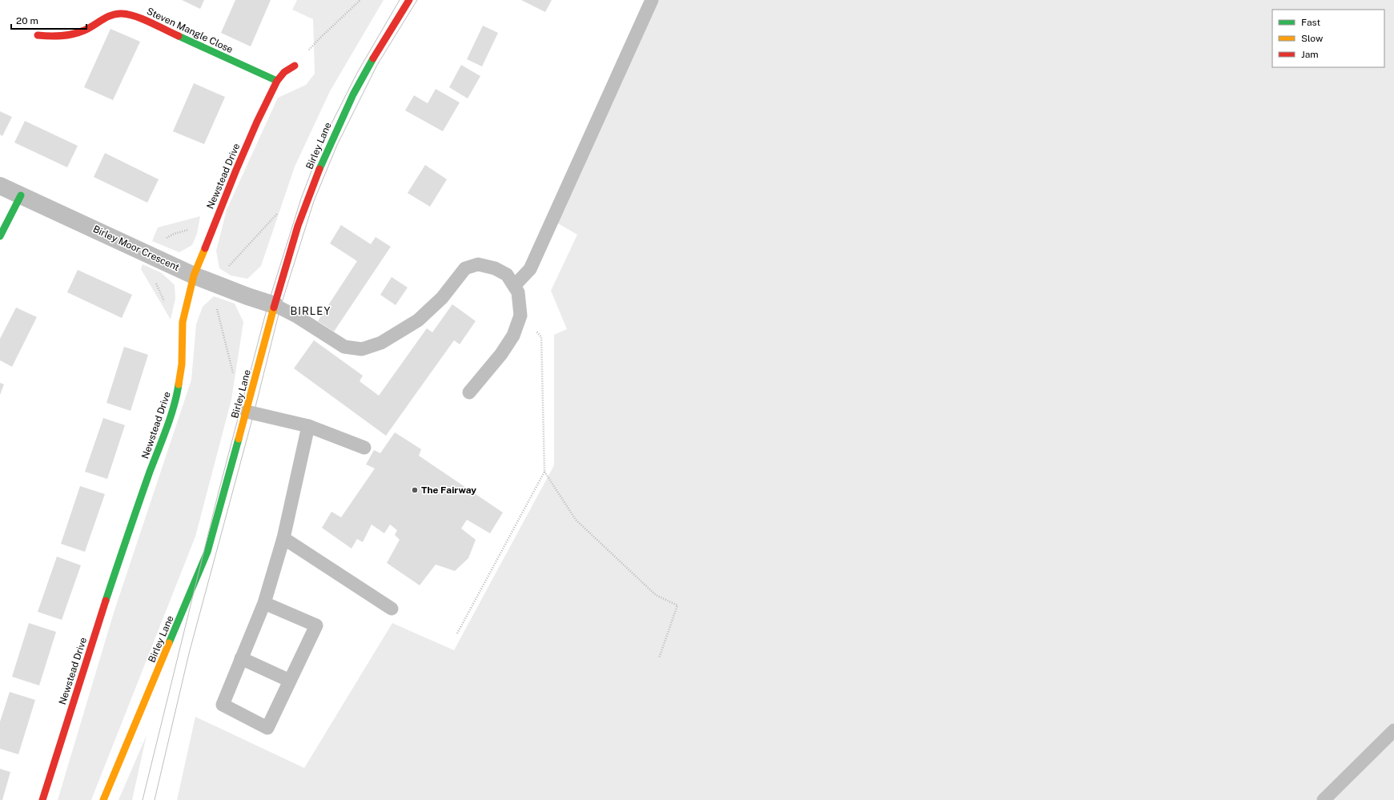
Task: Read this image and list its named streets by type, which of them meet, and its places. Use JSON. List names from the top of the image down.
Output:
{
  "streets": {
    "street": [
      "Steven Mangle Close",
      "Birley Lane",
      "Newstead Drive",
      "Birley Moor Crescent"
    ]
  },
  "crossings": [
    ["Steven Mangle Close", "Newstead Drive"],
    ["Birley Lane", "Birley Moor Crescent"],
    ["Newstead Drive", "Birley Moor Crescent"]
  ],
  "districts": ["BIRLEY"],
  "places": ["The Fairway"],
  "legend": ["Fast", "Slow", "Jam"],
  "scale_bar": "20 m"
}
